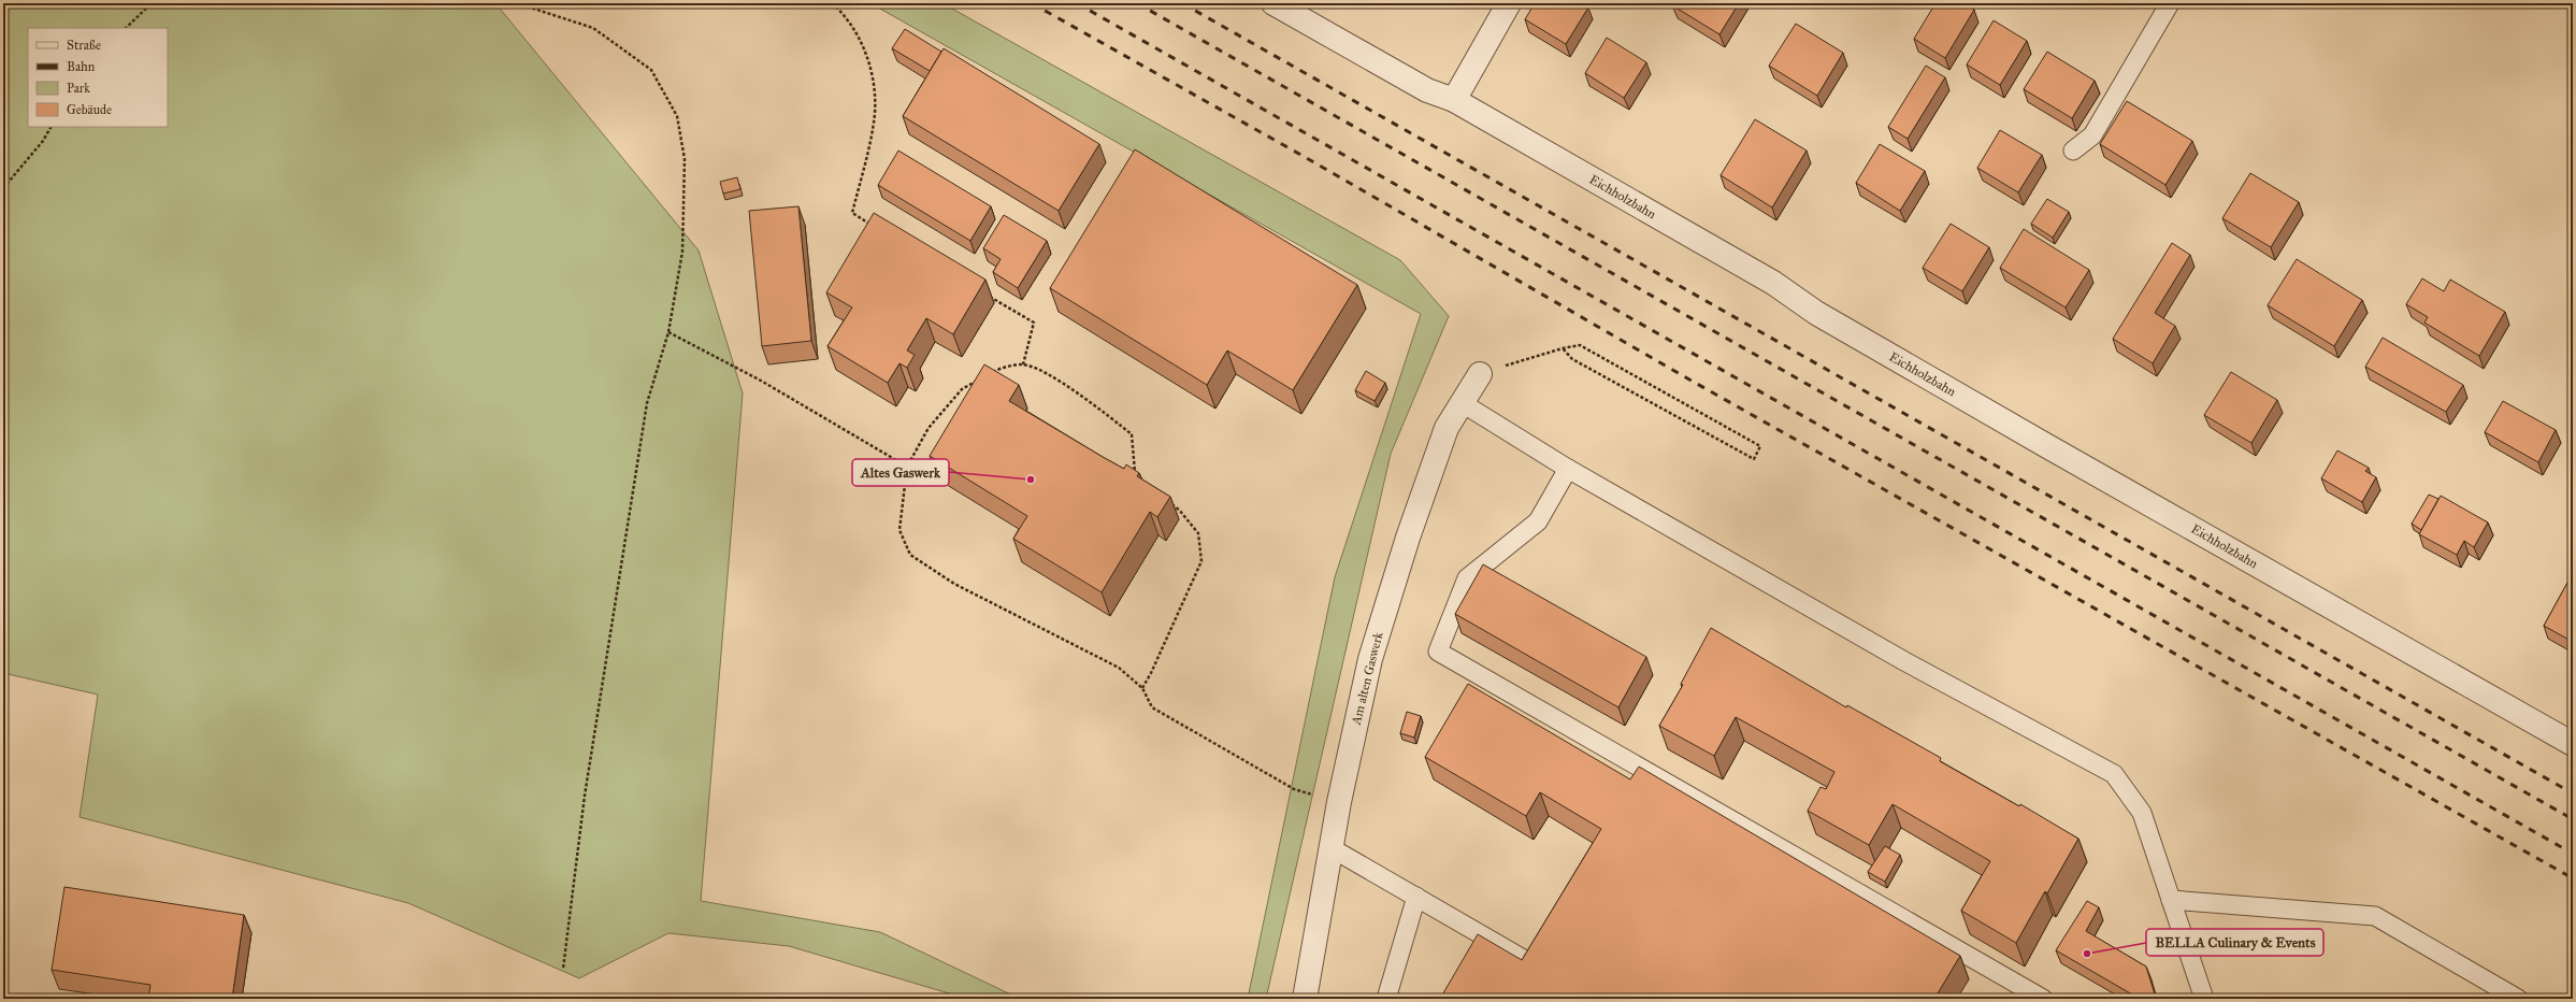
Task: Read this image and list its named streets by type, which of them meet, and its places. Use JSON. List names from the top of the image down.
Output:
{
  "streets": {
    "street": ["Eichholzbahn", "Am alten Gaswerk"]
  },
  "places": ["Altes Gaswerk", "BELLA Culinary & Events"],
  "legend": [
    "Straße",
    "Bahn",
    "Park",
    "Gebäude"
  ]
}
